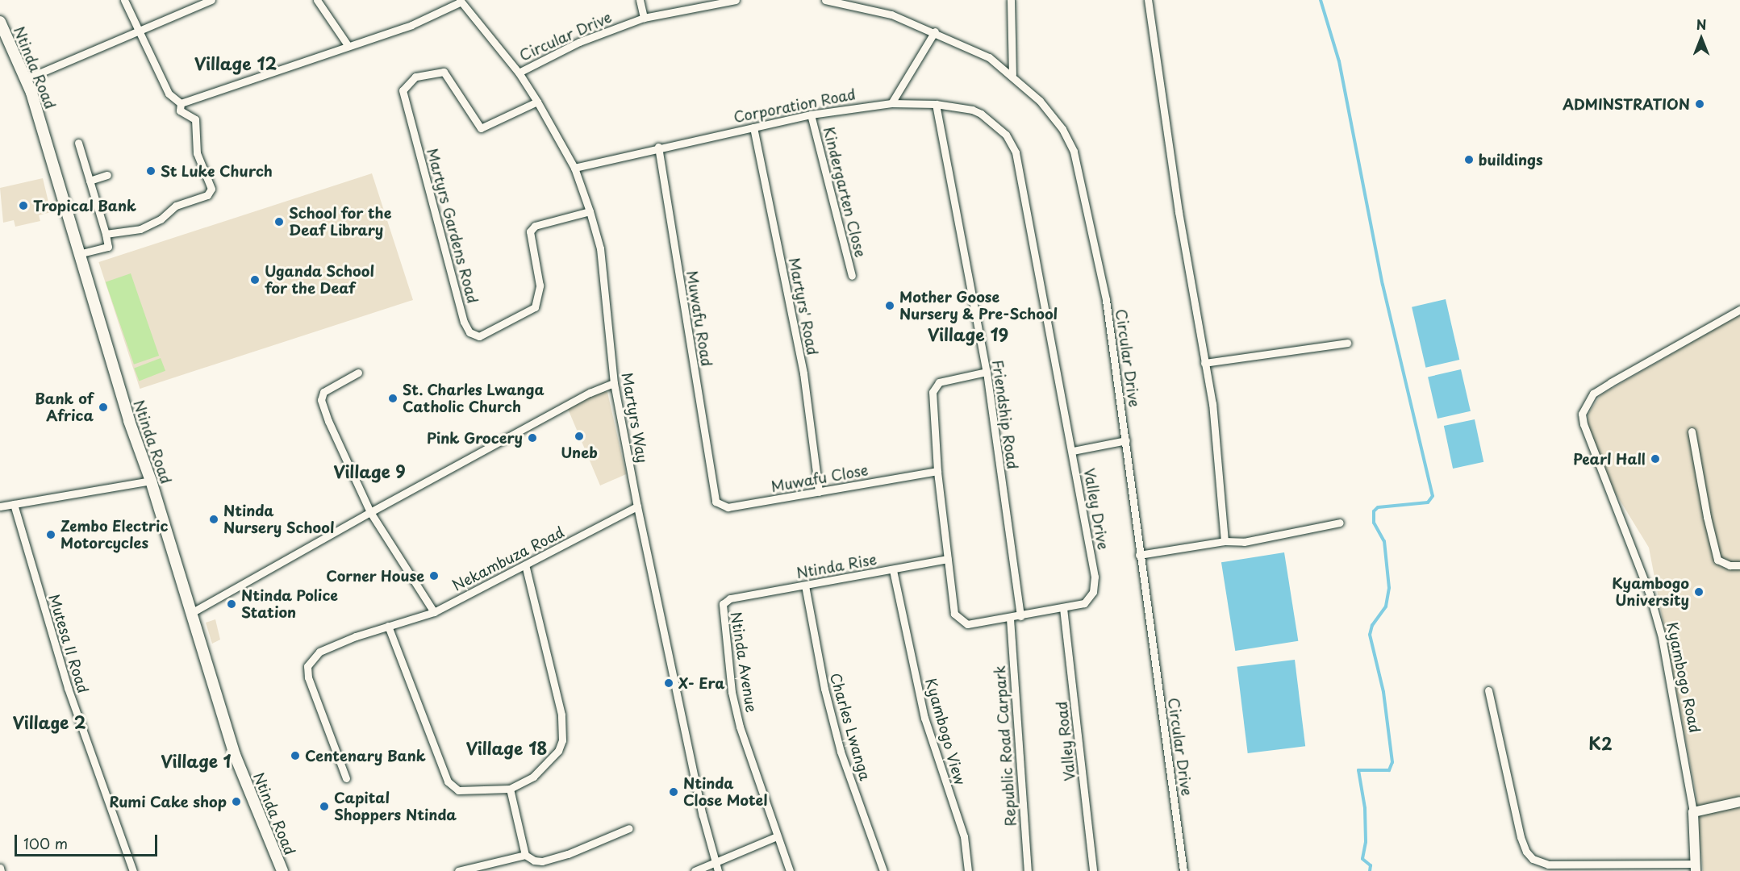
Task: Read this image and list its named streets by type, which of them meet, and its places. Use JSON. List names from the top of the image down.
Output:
{
  "streets": {
    "main road": ["Ntinda Road"],
    "street": [
      "Circular Drive",
      "Corporation Road",
      "Kindergarten Close",
      "Martyrs Gardens Road",
      "Martyrs' Road",
      "Muwafu Road",
      "Friendship Road",
      "Martyrs Way",
      "Muwafu Close",
      "Valley Drive",
      "Nekambuza Road",
      "Ntinda Rise",
      "Mutesa II Road",
      "Ntinda Avenue",
      "Kyambogo Road",
      "Charles Lwanga",
      "Kyambogo View",
      "Valley Road",
      "Republic Road Carpark"
    ]
  },
  "crossings": [
    ["Circular Drive", "Martyrs Way"],
    ["Corporation Road", "Kindergarten Close"],
    ["Corporation Road", "Martyrs' Road"],
    ["Corporation Road", "Muwafu Road"],
    ["Corporation Road", "Friendship Road"],
    ["Corporation Road", "Martyrs Way"],
    ["Corporation Road", "Valley Drive"],
    ["Martyrs Gardens Road", "Martyrs Way"],
    ["Martyrs' Road", "Muwafu Close"],
    ["Muwafu Road", "Muwafu Close"],
    ["Friendship Road", "Valley Drive"],
    ["Martyrs Way", "Nekambuza Road"],
    ["Muwafu Close", "Valley Drive"],
    ["Valley Drive", "Ntinda Rise"],
    ["Valley Drive", "Valley Road"],
    ["Valley Drive", "Republic Road Carpark"],
    ["Ntinda Rise", "Ntinda Avenue"],
    ["Ntinda Rise", "Charles Lwanga"],
    ["Ntinda Rise", "Kyambogo View"]
  ],
  "districts": [
    "Village 12",
    "Village 19",
    "Village 9",
    "Village 2",
    "K2",
    "Village 18",
    "Village 1"
  ],
  "places": [
    "ADMINSTRATION",
    "buildings",
    "St Luke Church",
    "Tropical Bank",
    "School for the Deaf Library",
    "Uganda School for the Deaf",
    "Mother Goose Nursery & Pre-School",
    "St. Charles Lwanga Catholic Church",
    "Bank of Africa",
    "Uneb",
    "Pink Grocery",
    "Pearl Hall",
    "Ntinda Nursery School",
    "Zembo Electric Motorcycles",
    "Corner House",
    "Kyambogo University",
    "Ntinda Police Station",
    "X- Era",
    "Centenary Bank",
    "Ntinda Close Motel",
    "Rumi Cake shop",
    "Capital Shoppers Ntinda"
  ],
  "scale_bar": "100 m",
  "north": "top"
}
